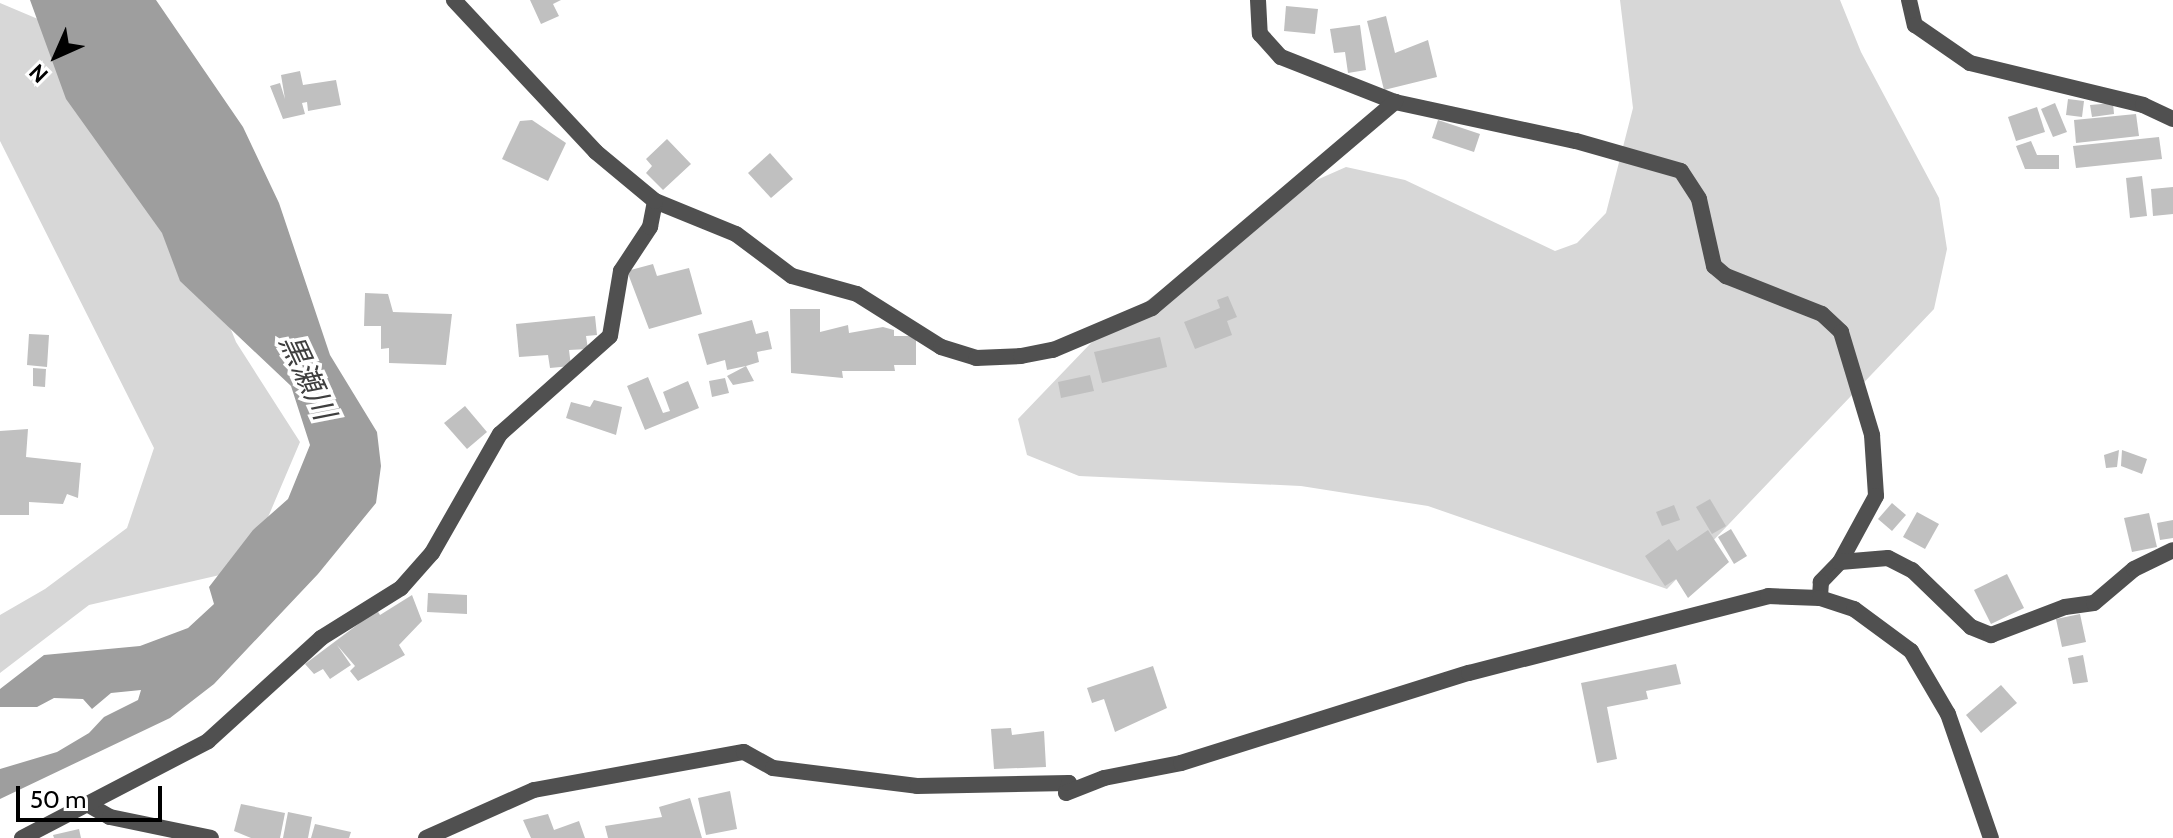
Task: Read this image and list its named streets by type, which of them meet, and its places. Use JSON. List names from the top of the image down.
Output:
{
  "water": ["黒瀬川"],
  "scale_bar": "50 m",
  "north": "bottom left"
}
